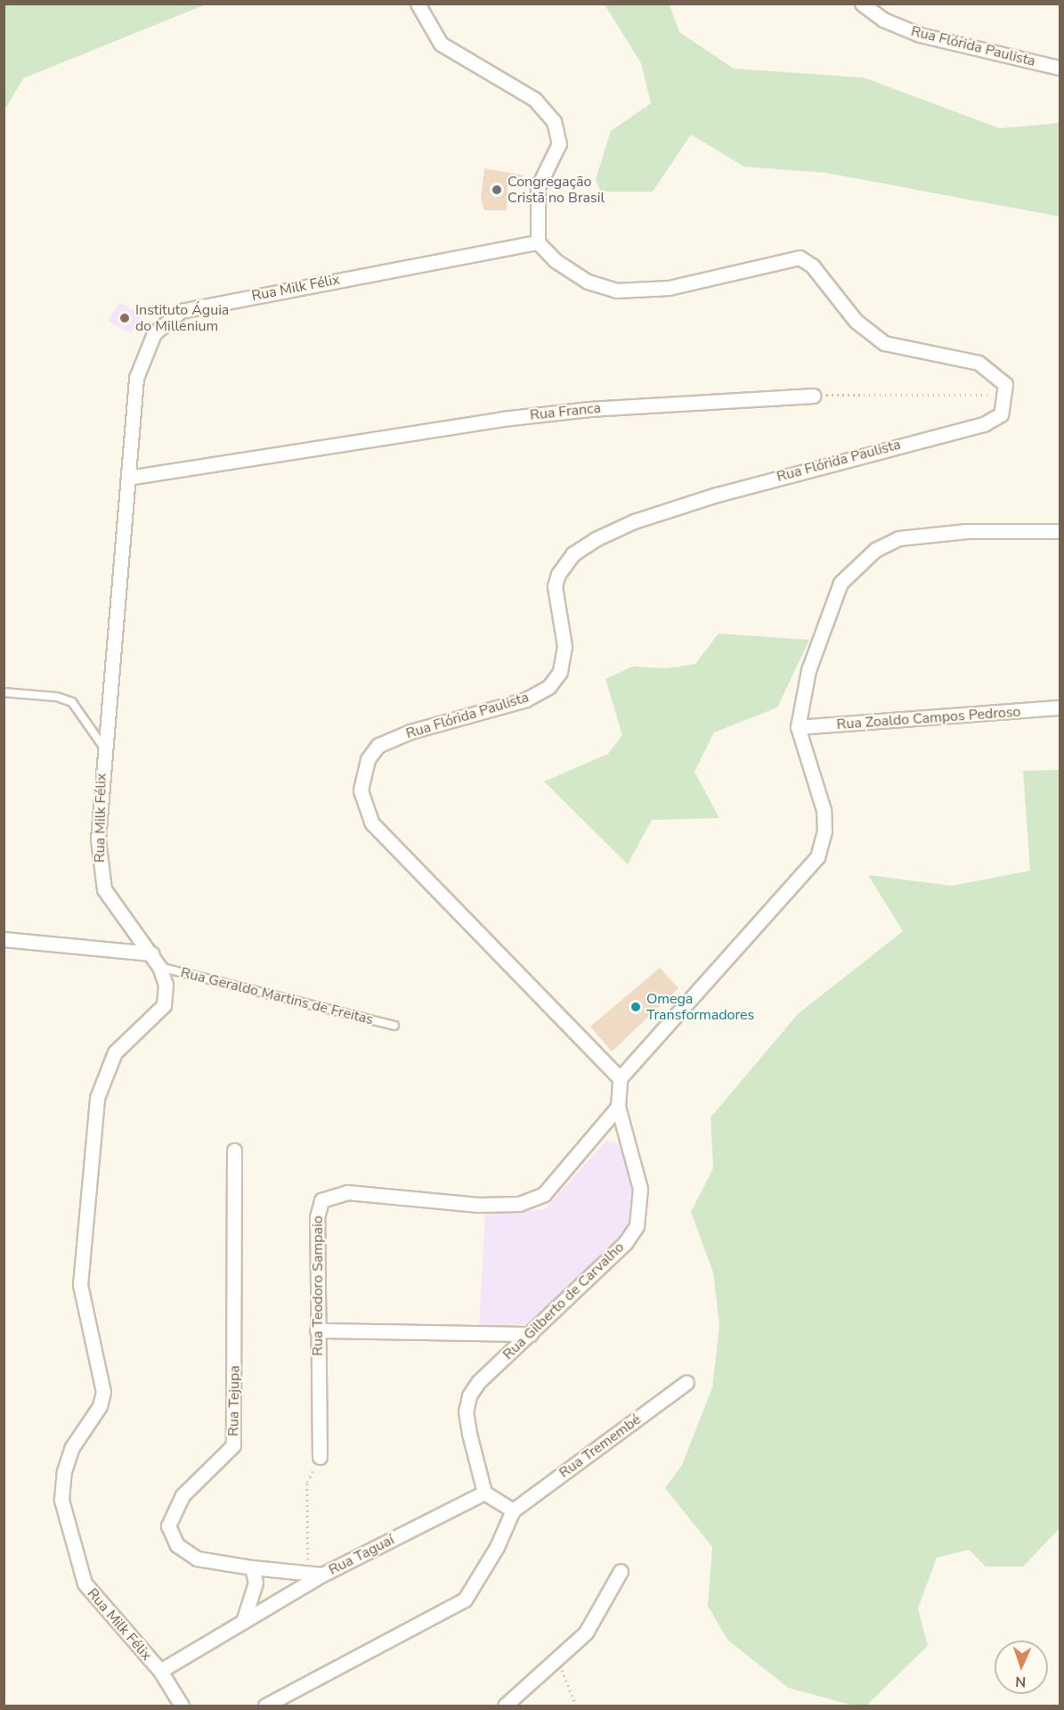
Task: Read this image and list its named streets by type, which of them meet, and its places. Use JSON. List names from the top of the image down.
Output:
{
  "streets": {
    "street": [
      "Rua Flórida Paulista",
      "Rua Milk Félix",
      "Rua Franca",
      "Rua Zoaldo Campos Pedroso",
      "Rua Teodoro Sampaio",
      "Rua Gilberto de Carvalho",
      "Rua Tejupa",
      "Rua Tremembé",
      "Rua Taguaí"
    ],
    "lane": ["Rua Geraldo Martins de Freitas"]
  },
  "crossings": [
    ["Rua Flórida Paulista", "Rua Gilberto de Carvalho"],
    ["Rua Milk Félix", "Rua Franca"],
    ["Rua Milk Félix", "Rua Geraldo Martins de Freitas"],
    ["Rua Teodoro Sampaio", "Rua Gilberto de Carvalho"],
    ["Rua Gilberto de Carvalho", "Rua Taguaí"],
    ["Rua Tejupa", "Rua Taguaí"]
  ],
  "places": ["Congregação Cristã no Brasil", "Instituto Águia do Millenium", "Omega Transformadores"],
  "north": "bottom"
}
